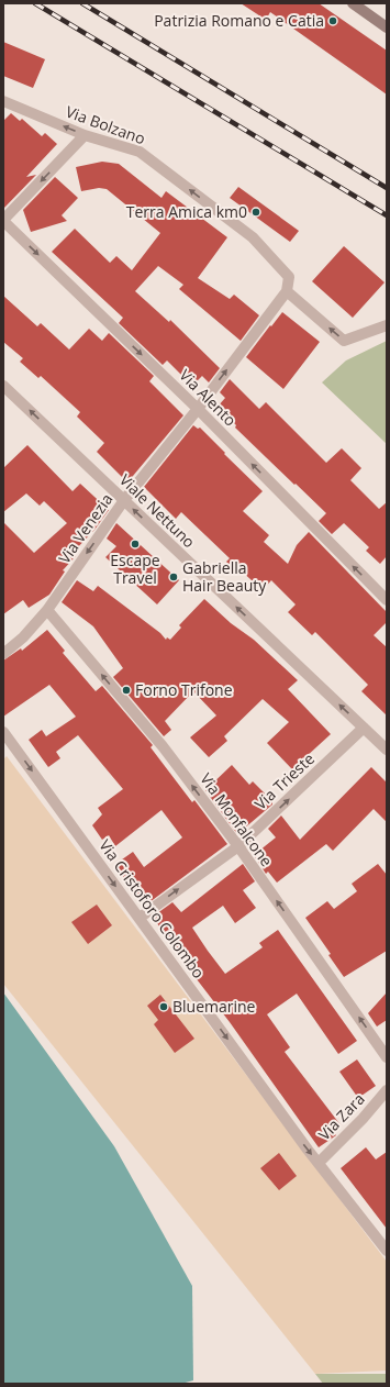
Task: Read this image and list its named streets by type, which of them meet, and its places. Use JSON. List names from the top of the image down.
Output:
{
  "streets": {
    "street": [
      "Via Bolzano",
      "Via Alento",
      "Viale Nettuno",
      "Via Venezia",
      "Via Trieste",
      "Via Monfalcone",
      "Via Cristoforo Colombo",
      "Via Zara"
    ]
  },
  "crossings": [
    ["Via Bolzano", "Via Venezia"],
    ["Via Alento", "Via Venezia"],
    ["Viale Nettuno", "Via Venezia"],
    ["Viale Nettuno", "Via Trieste"],
    ["Via Venezia", "Via Monfalcone"],
    ["Via Trieste", "Via Monfalcone"],
    ["Via Trieste", "Via Cristoforo Colombo"],
    ["Via Cristoforo Colombo", "Via Zara"]
  ],
  "one_way": [
    "Via Bolzano",
    "Viale Nettuno",
    "Via Trieste",
    "Via Monfalcone",
    "Via Cristoforo Colombo"
  ],
  "places": [
    "Patrizia Romano e Catia",
    "Terra Amica km0",
    "Escape Travel",
    "Gabriella Hair Beauty",
    "Forno Trifone",
    "Bluemarine"
  ]
}
